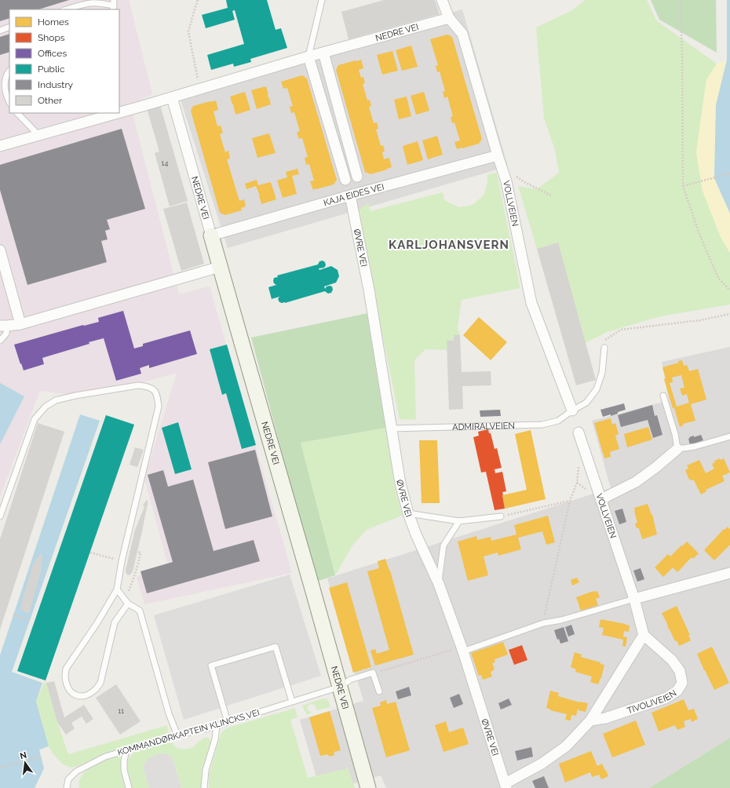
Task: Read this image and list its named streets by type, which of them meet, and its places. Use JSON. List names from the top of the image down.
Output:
{
  "streets": {
    "main road": ["NEDRE VEI"],
    "street": [
      "KAJA EIDES VEI",
      "VOLLVEIEN",
      "ØVRE VEI",
      "TIVOLIVEIEN"
    ],
    "lane": ["ADMIRALVEIEN", "KOMMANDØRKAPTEIN KLINCKS VEI"]
  },
  "crossings": [
    ["NEDRE VEI", "KAJA EIDES VEI"],
    ["NEDRE VEI", "VOLLVEIEN"],
    ["NEDRE VEI", "KOMMANDØRKAPTEIN KLINCKS VEI"],
    ["KAJA EIDES VEI", "VOLLVEIEN"],
    ["KAJA EIDES VEI", "ØVRE VEI"],
    ["VOLLVEIEN", "ADMIRALVEIEN"],
    ["ØVRE VEI", "ADMIRALVEIEN"]
  ],
  "districts": ["KARLJOHANSVERN"],
  "house_numbers": ["14", "11"],
  "legend": [
    "Homes",
    "Shops",
    "Offices",
    "Public",
    "Industry",
    "Other"
  ],
  "north": "top"
}
